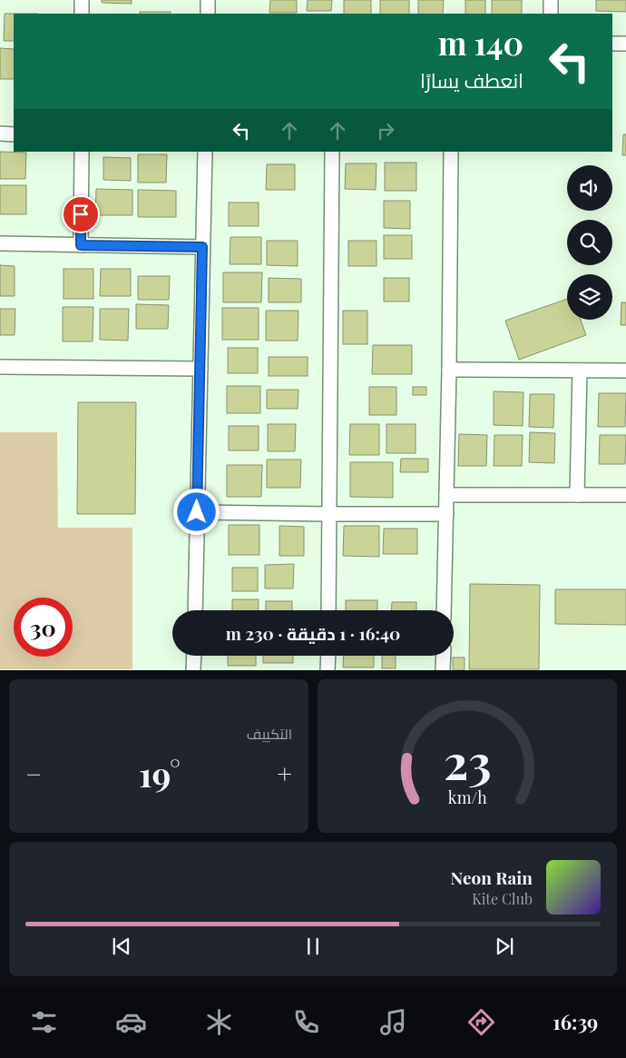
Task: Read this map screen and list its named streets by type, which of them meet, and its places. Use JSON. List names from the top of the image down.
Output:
{
  "page": {
    "turn": ["140 m", "انعطف يسارًا"],
    "limit": "30",
    "trip": "16:40 · 1 دقيقة · 230 m",
    "tile": "التكييف",
    "heat": ["−", "19°", "+"],
    "song": ["Neon Rain", "Kite Club"],
    "tabs": "16:39",
    "gauge": ["23", "km/h"]
  }
}
